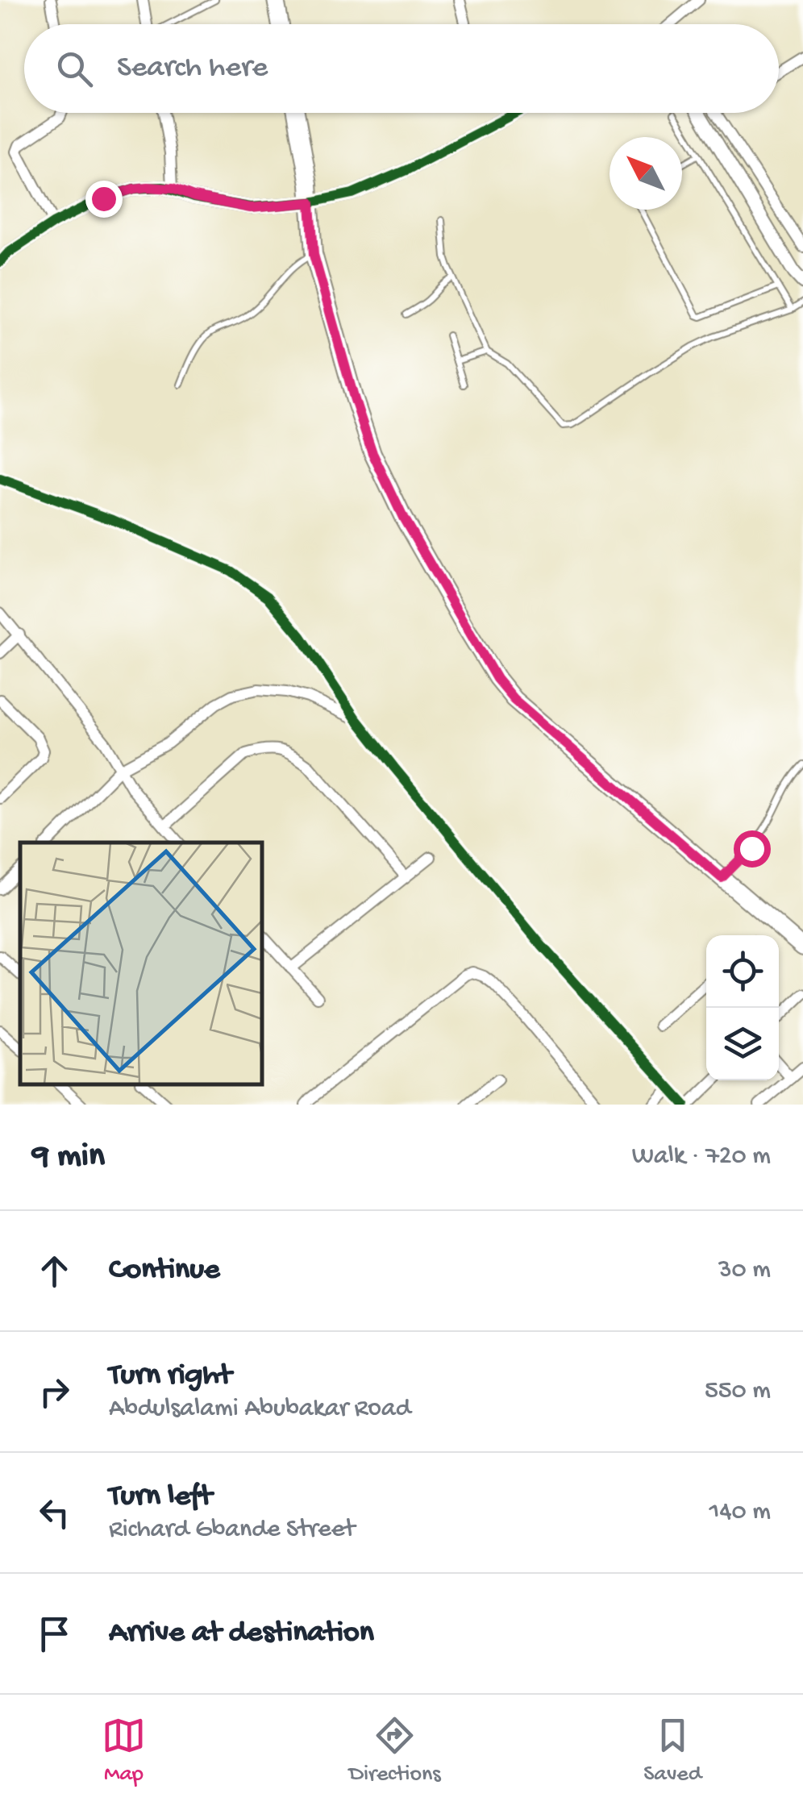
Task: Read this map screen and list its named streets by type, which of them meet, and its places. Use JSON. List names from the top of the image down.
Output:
{
  "north": "top left",
  "page": {
    "search": "Search here",
    "heading": ["9 min", "Walk · 720 m"],
    "list": [
      ["Continue", "30 m"],
      ["Turn right", "Abdulsalami Abubakar Road", "550 m"],
      ["Turn left", "Richard Gbande Street", "140 m"],
      "Arrive at destination"
    ],
    "nav": ["Map", "Directions", "Saved"]
  }
}
